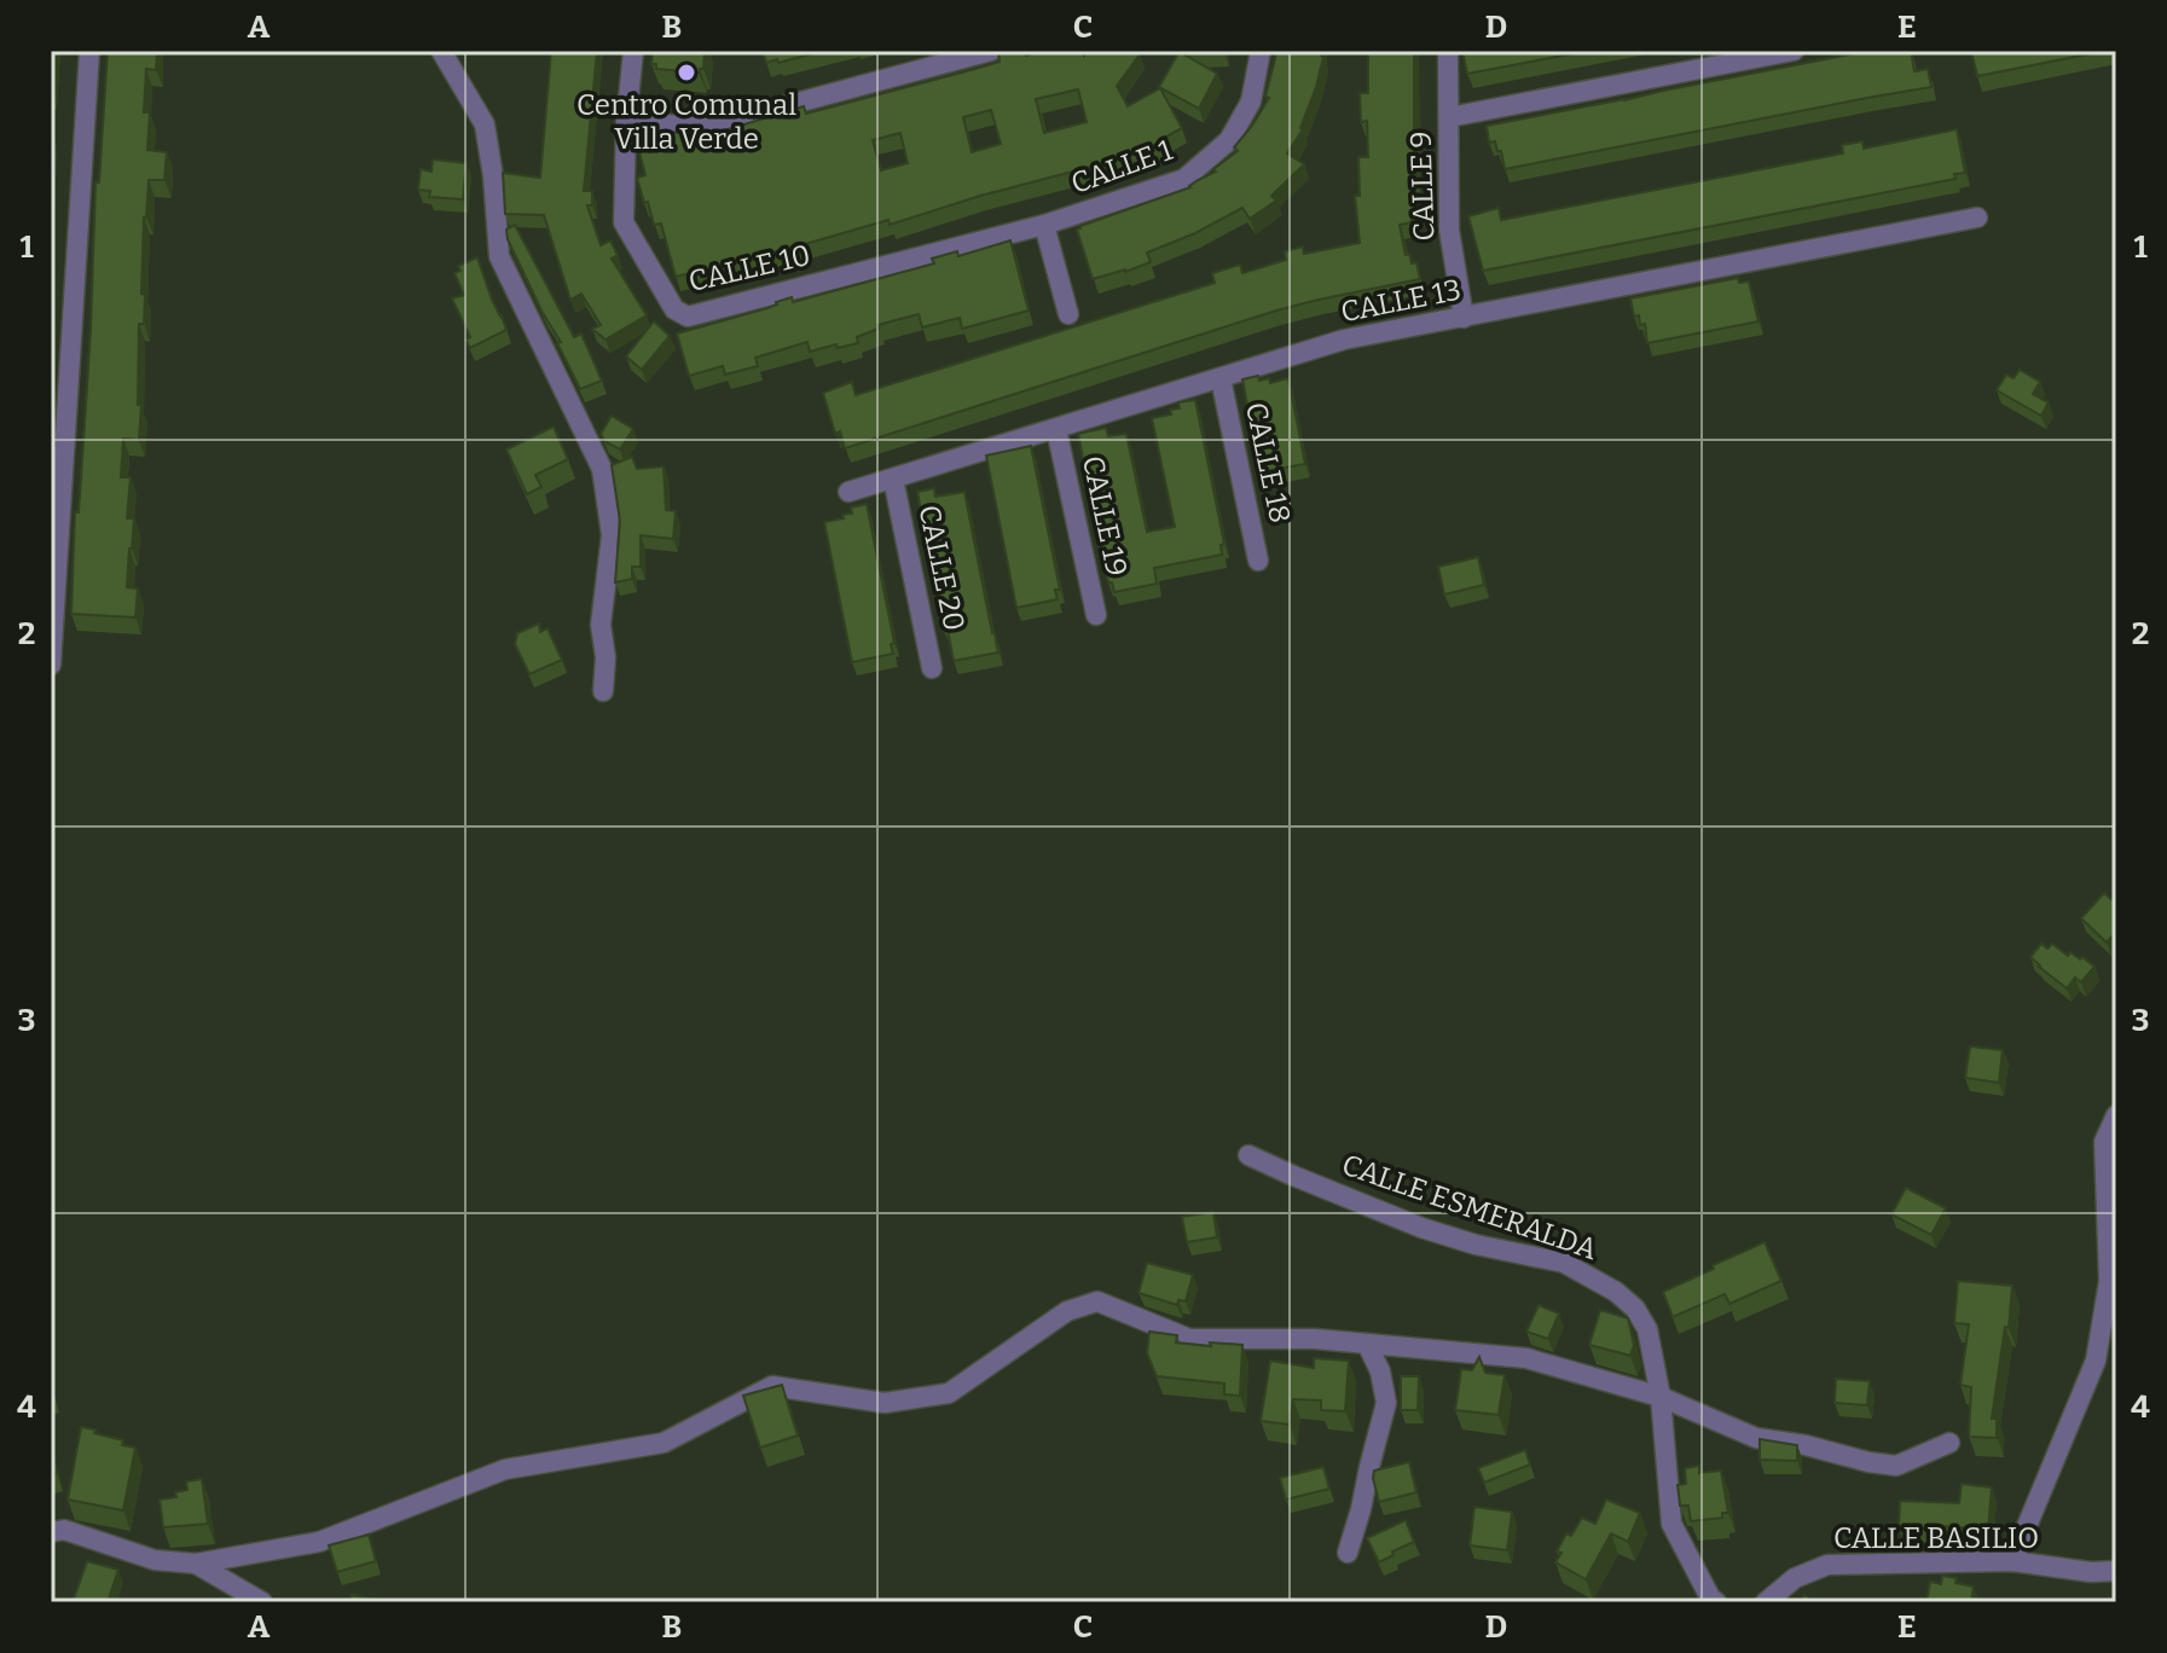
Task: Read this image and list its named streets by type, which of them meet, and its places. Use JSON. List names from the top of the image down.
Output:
{
  "streets": {
    "street": [
      "CALLE 1",
      "CALLE 9",
      "CALLE 10",
      "CALLE 13",
      "CALLE 18",
      "CALLE 19",
      "CALLE 20",
      "CALLE ESMERALDA",
      "CALLE BASILIO"
    ]
  },
  "crossings": [
    ["CALLE 1", "CALLE 10"],
    ["CALLE 9", "CALLE 13"],
    ["CALLE 13", "CALLE 18"],
    ["CALLE 13", "CALLE 19"],
    ["CALLE 13", "CALLE 20"]
  ],
  "places": ["Centro Comunal Villa Verde"],
  "grid": {
    "columns": [
      "A",
      "B",
      "C",
      "D",
      "E"
    ],
    "rows": [
      "1",
      "2",
      "3",
      "4"
    ]
  }
}
